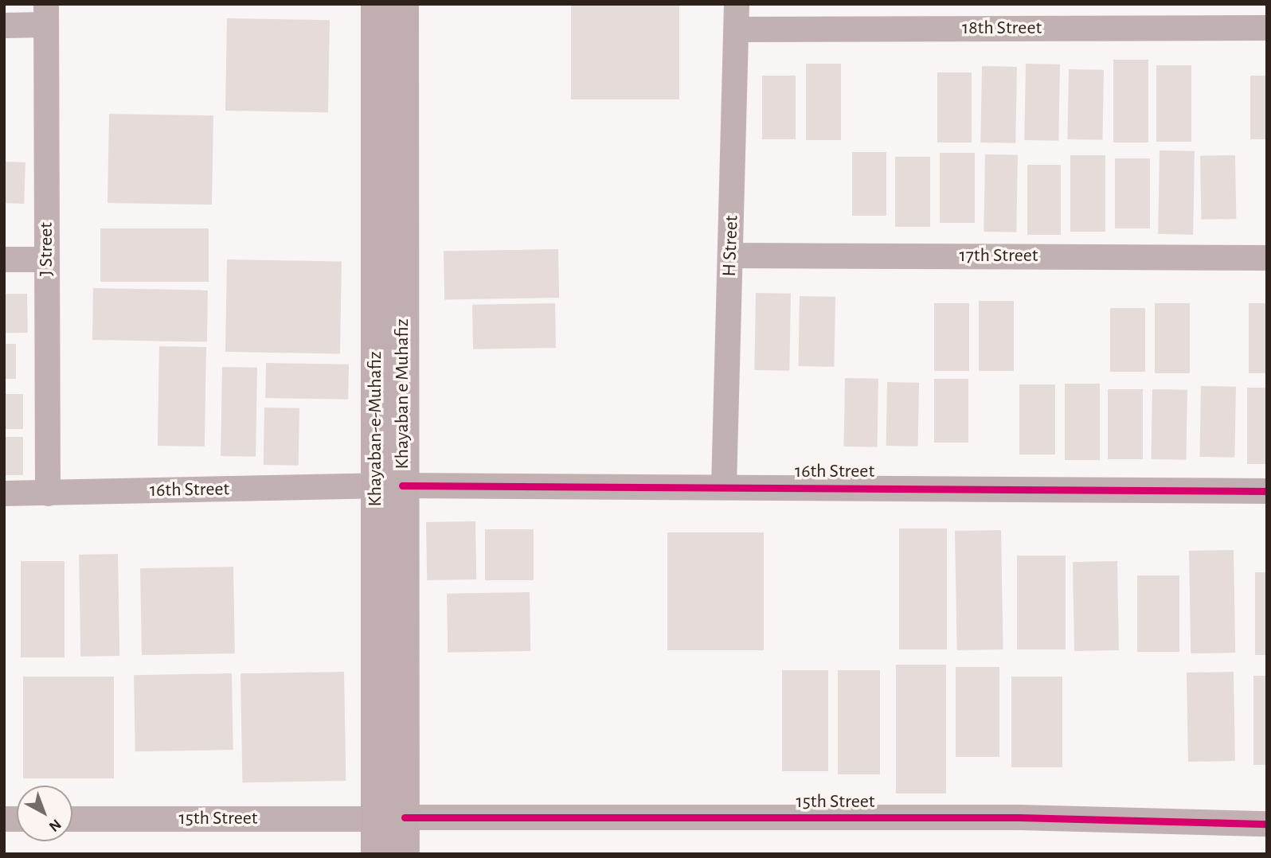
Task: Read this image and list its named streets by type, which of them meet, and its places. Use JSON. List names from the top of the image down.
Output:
{
  "streets": {
    "street": [
      "18th Street",
      "H Street",
      "J Street",
      "17th Street",
      "Khayaban e Muhafiz",
      "Khayaban-e-Muhafiz",
      "16th Street",
      "15th Street"
    ]
  },
  "crossings": [
    ["18th Street", "H Street"],
    ["H Street", "17th Street"],
    ["H Street", "16th Street"],
    ["J Street", "16th Street"],
    ["Khayaban e Muhafiz", "Khayaban-e-Muhafiz"],
    ["Khayaban-e-Muhafiz", "16th Street"],
    ["Khayaban-e-Muhafiz", "15th Street"]
  ],
  "north": "bottom right"
}
